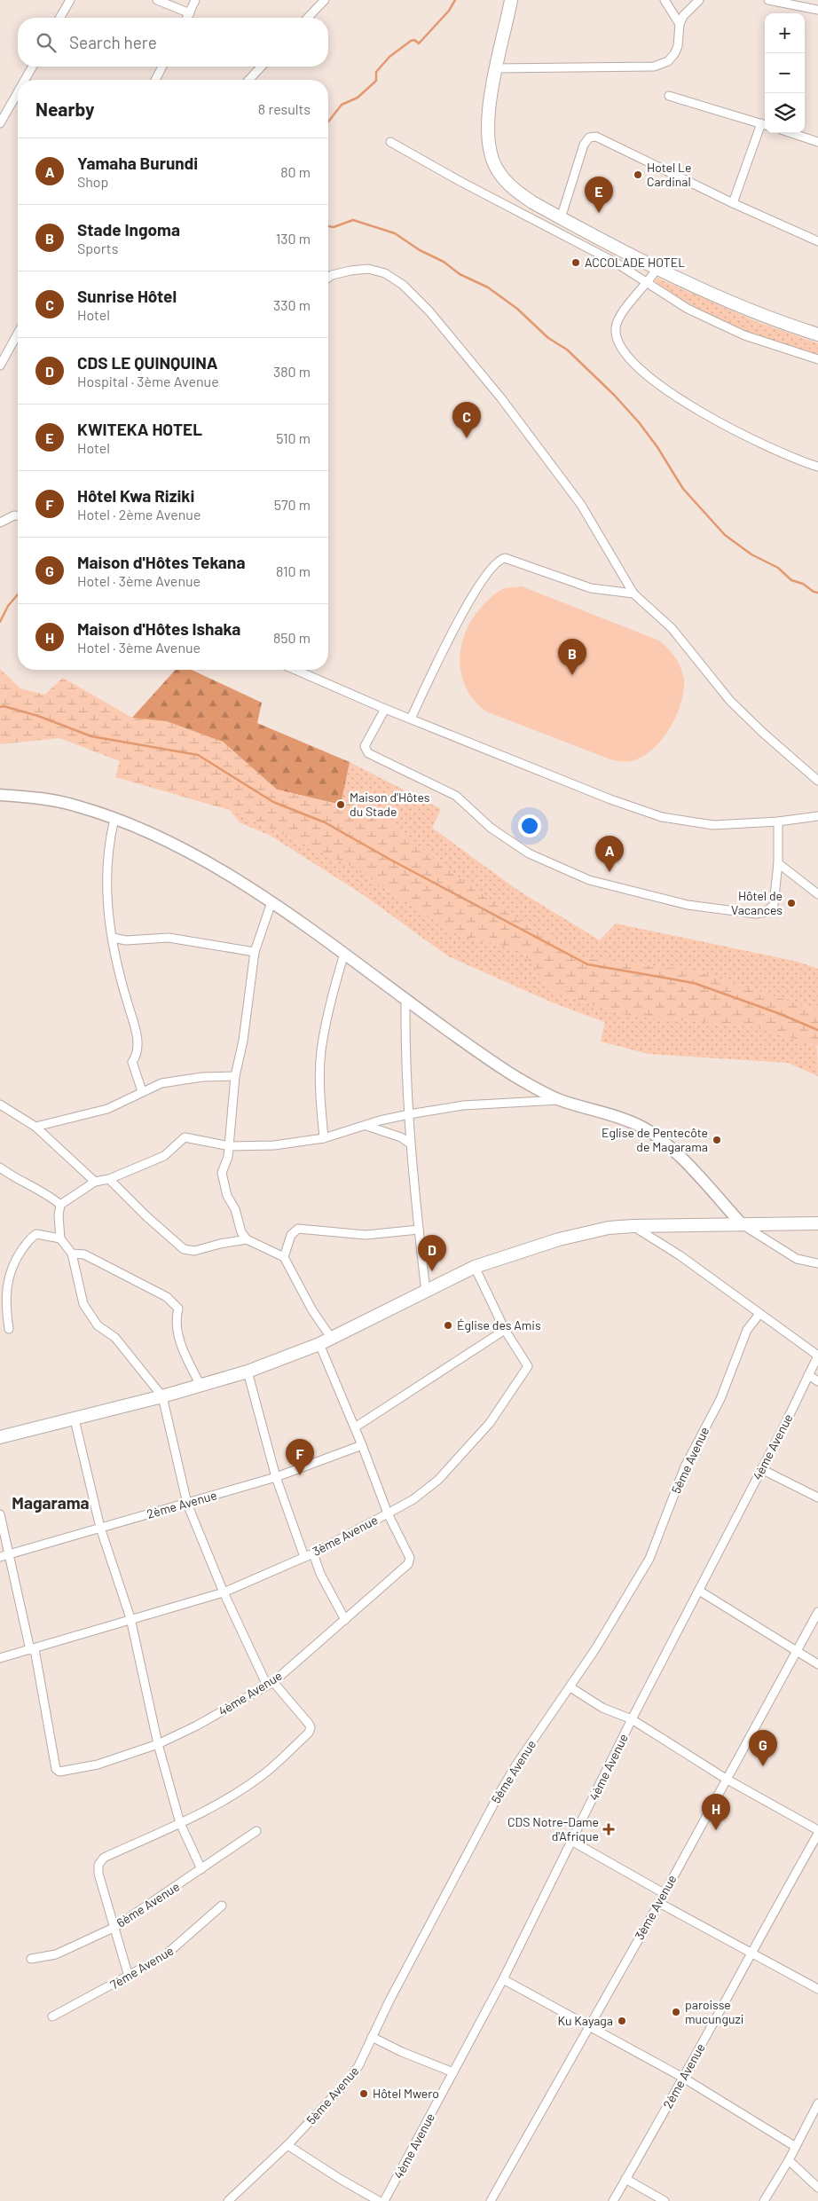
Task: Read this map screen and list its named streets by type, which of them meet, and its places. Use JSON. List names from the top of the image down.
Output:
{
  "streets": {
    "street": [
      "4ème Avenue",
      "5ème Avenue",
      "2ème Avenue",
      "3ème Avenue",
      "6ème Avenue",
      "7ème Avenue"
    ]
  },
  "crossings": [
    ["4ème Avenue", "3ème Avenue"]
  ],
  "districts": ["Magarama"],
  "places": {
    "other": [
      "Hotel Le Cardinal",
      "ACCOLADE HOTEL",
      "Maison d'Hôtes du Stade",
      "Hôtel de Vacances",
      "Eglise de Pentecôte de Magarama",
      "Église des Amis",
      "paroisse mucunguzi",
      "Ku Kayaga",
      "Hôtel Mwero"
    ],
    "health": ["CDS Notre-Dame d'Afrique"]
  },
  "page": {
    "map_buttons": ["+", "−"],
    "search": "Search here",
    "heading": ["Nearby", "8 results"],
    "list": [
      {
        "mark": "A",
        "name": "Yamaha Burundi",
        "note": "Shop",
        "value": "80 m"
      },
      {
        "mark": "B",
        "name": "Stade Ingoma",
        "note": "Sports",
        "value": "130 m"
      },
      {
        "mark": "C",
        "name": "Sunrise Hôtel",
        "note": "Hotel",
        "value": "330 m"
      },
      {
        "mark": "D",
        "name": "CDS LE QUINQUINA",
        "note": "Hospital · 3ème Avenue",
        "value": "380 m"
      },
      {
        "mark": "E",
        "name": "KWITEKA HOTEL",
        "note": "Hotel",
        "value": "510 m"
      },
      {
        "mark": "F",
        "name": "Hôtel Kwa Riziki",
        "note": "Hotel · 2ème Avenue",
        "value": "570 m"
      },
      {
        "mark": "G",
        "name": "Maison d'Hôtes Tekana",
        "note": "Hotel · 3ème Avenue",
        "value": "810 m"
      },
      {
        "mark": "H",
        "name": "Maison d'Hôtes Ishaka",
        "note": "Hotel · 3ème Avenue",
        "value": "850 m"
      }
    ],
    "pins": [
      "E",
      "C",
      "B",
      "A",
      "D",
      "F",
      "G",
      "H"
    ]
  }
}
